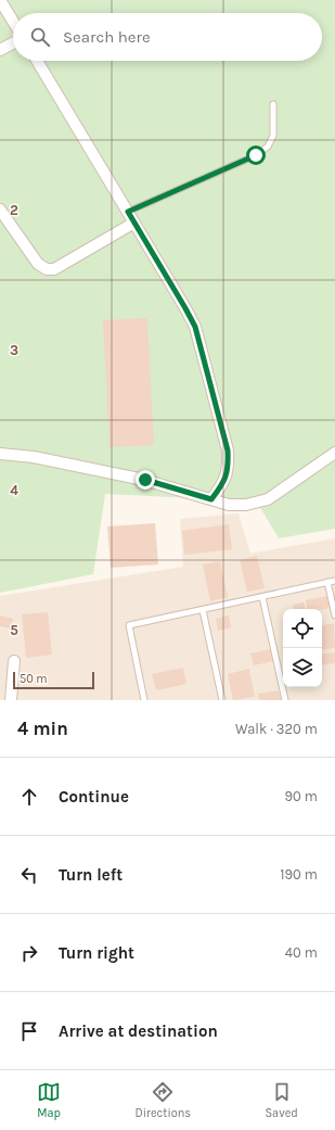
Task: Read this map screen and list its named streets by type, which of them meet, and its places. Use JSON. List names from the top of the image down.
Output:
{
  "scale_bar": "50 m",
  "page": {
    "search": "Search here",
    "scale": "50 m",
    "heading": ["4 min", "Walk · 320 m"],
    "list": [
      ["Continue", "90 m"],
      ["Turn left", "190 m"],
      ["Turn right", "40 m"],
      "Arrive at destination"
    ],
    "nav": ["Map", "Directions", "Saved"]
  },
  "grid": {
    "rows": [
      "2",
      "3",
      "4",
      "5"
    ]
  }
}
